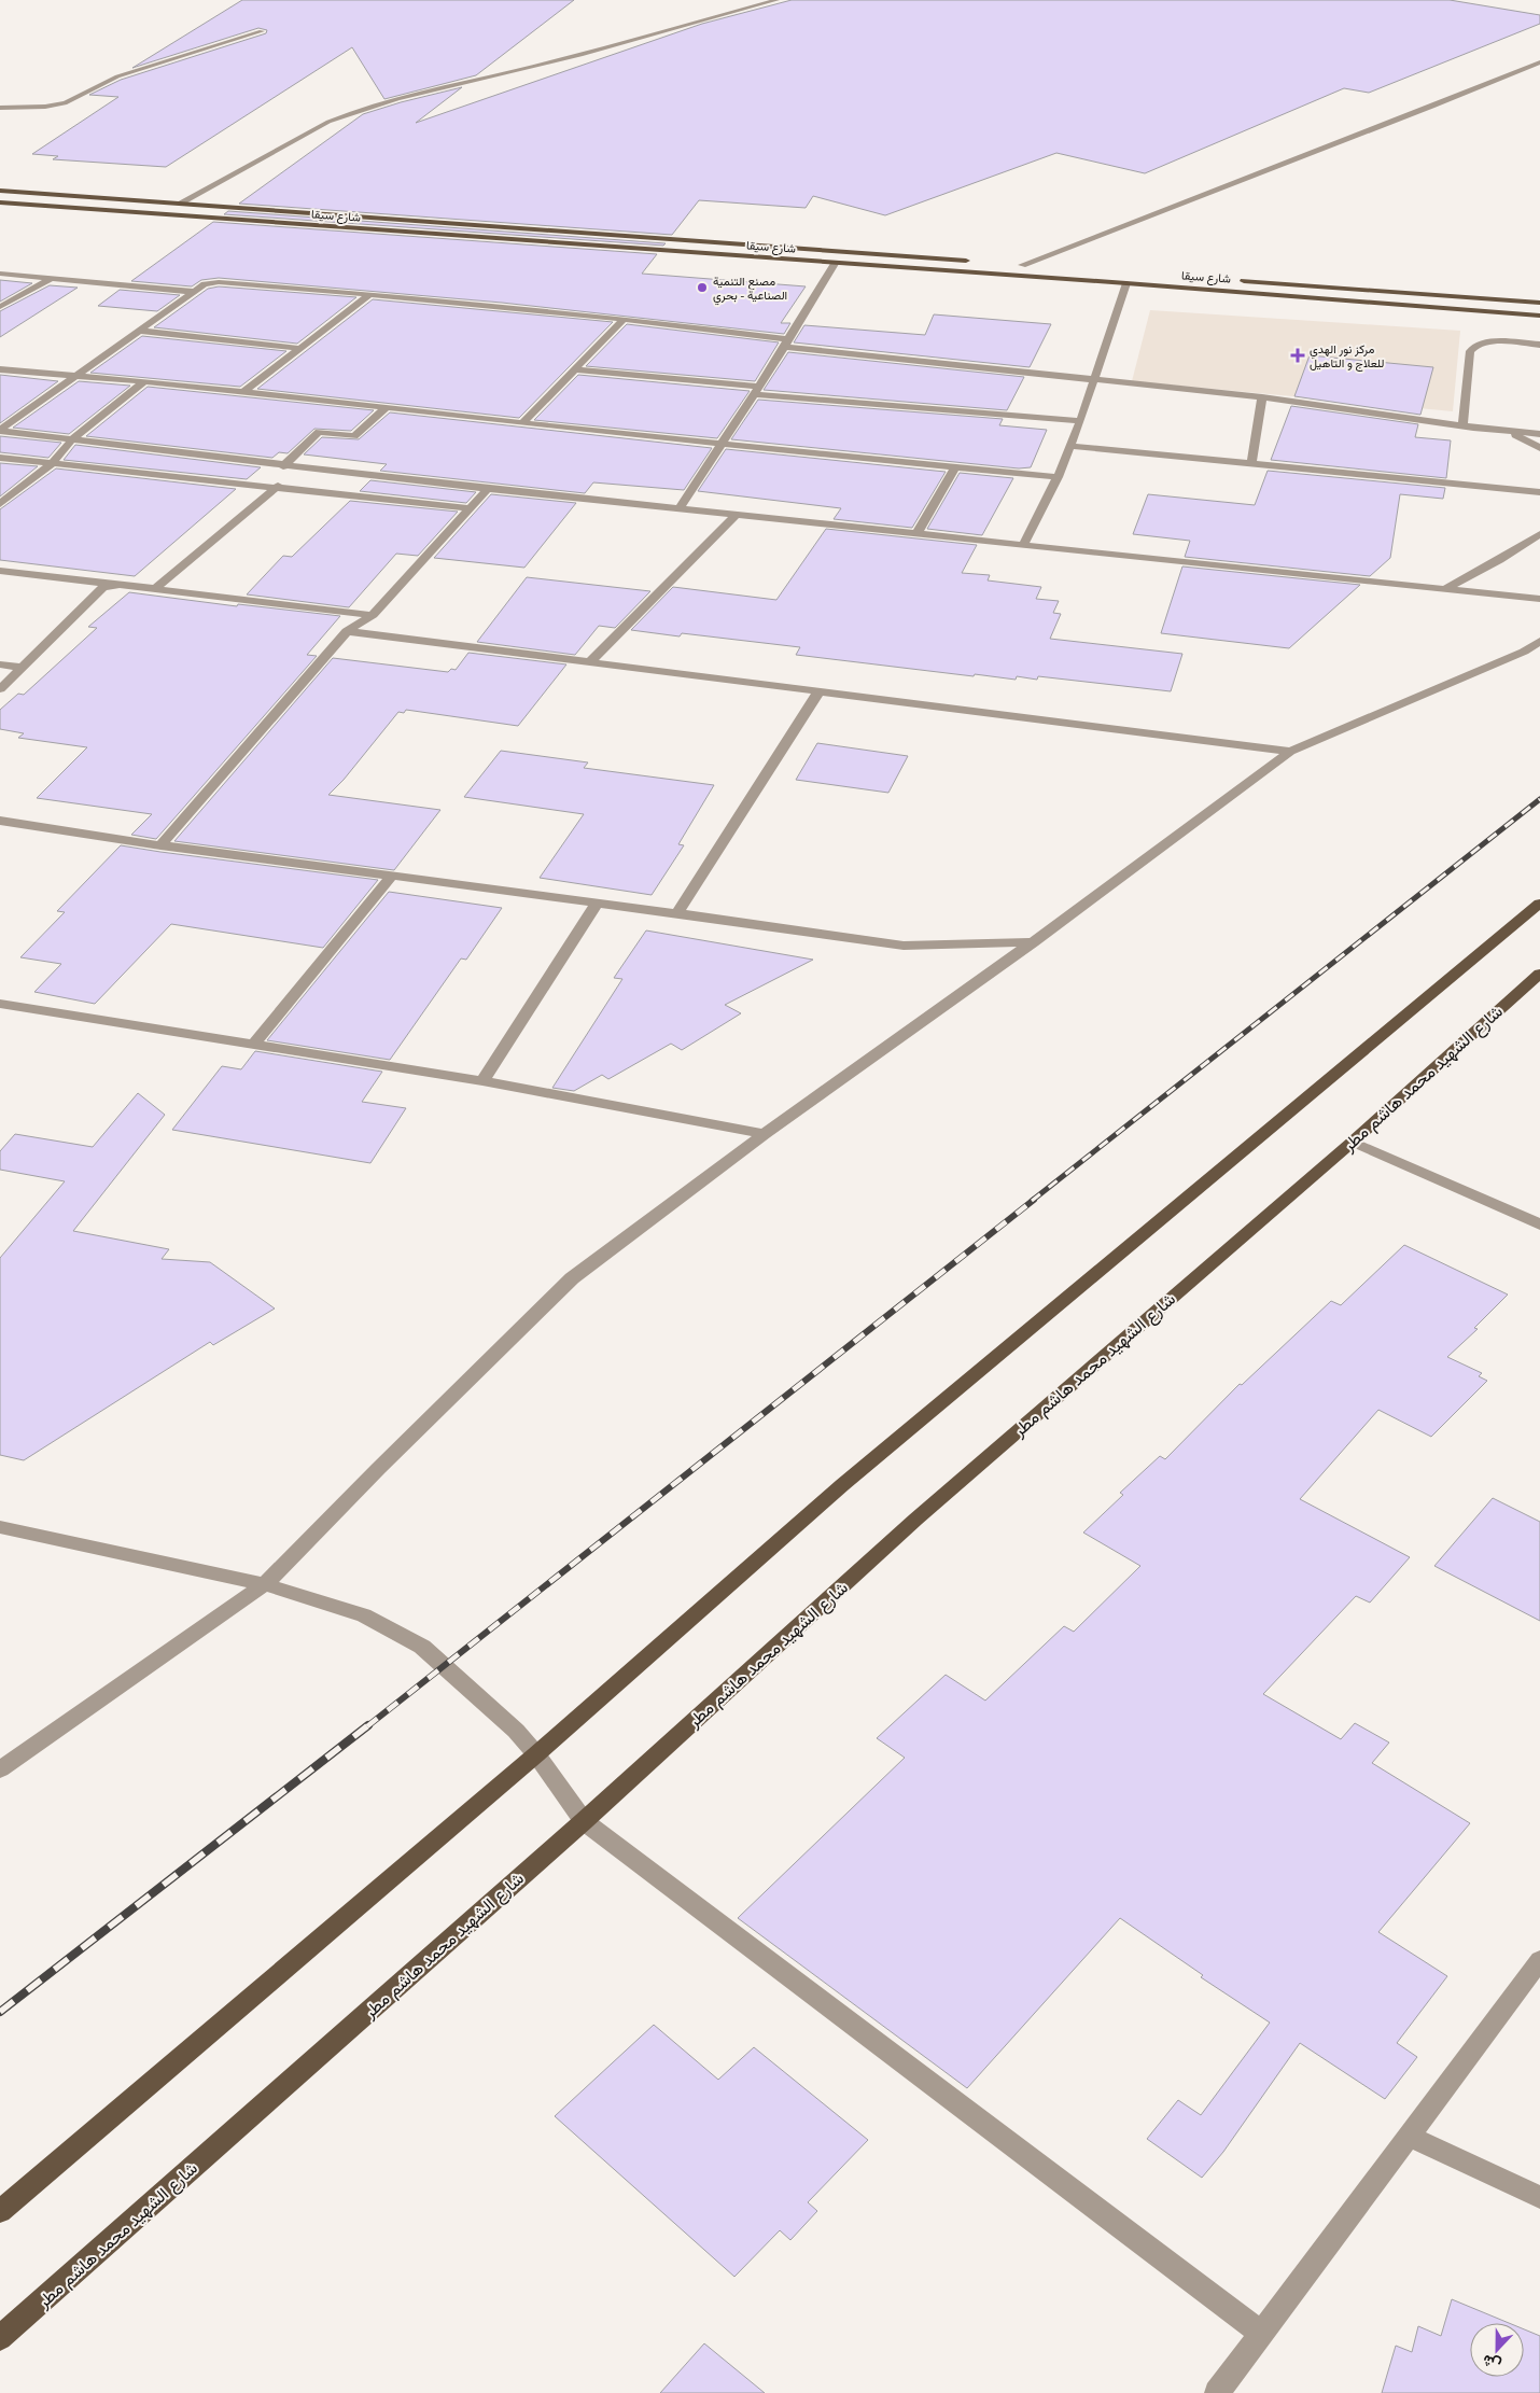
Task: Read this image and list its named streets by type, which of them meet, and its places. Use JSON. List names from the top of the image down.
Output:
{
  "streets": {
    "main road": ["شارع سيقا", "شارع الشهيد محمد هاشم مطر"]
  },
  "places": {
    "other": ["مصنع التنمية الصناعية - بحري"],
    "health": ["مركز نور الهدي للعلاج و التاهيل"]
  },
  "north": "bottom"
}
